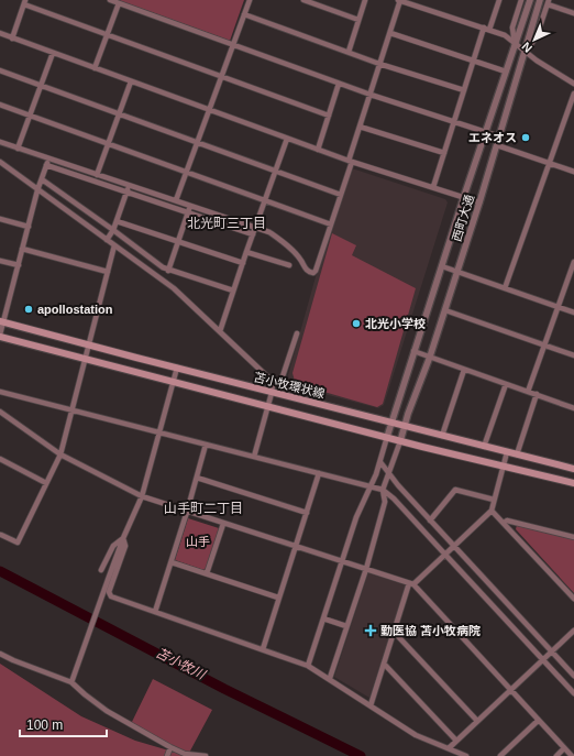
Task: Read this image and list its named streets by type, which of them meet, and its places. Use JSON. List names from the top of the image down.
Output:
{
  "streets": {
    "main road": ["苫小牧環状線"],
    "street": ["西町大通"]
  },
  "crossings": [
    ["西町大通", "苫小牧環状線"]
  ],
  "districts": ["北光町三丁目", "山手町二丁目"],
  "water": ["苫小牧川"],
  "parks": ["山手"],
  "places": {
    "other": ["エネオス", "apollostation", "北光小学校"],
    "health": ["勤医協 苫小牧病院"]
  },
  "scale_bar": "100 m",
  "north": "bottom left"
}
